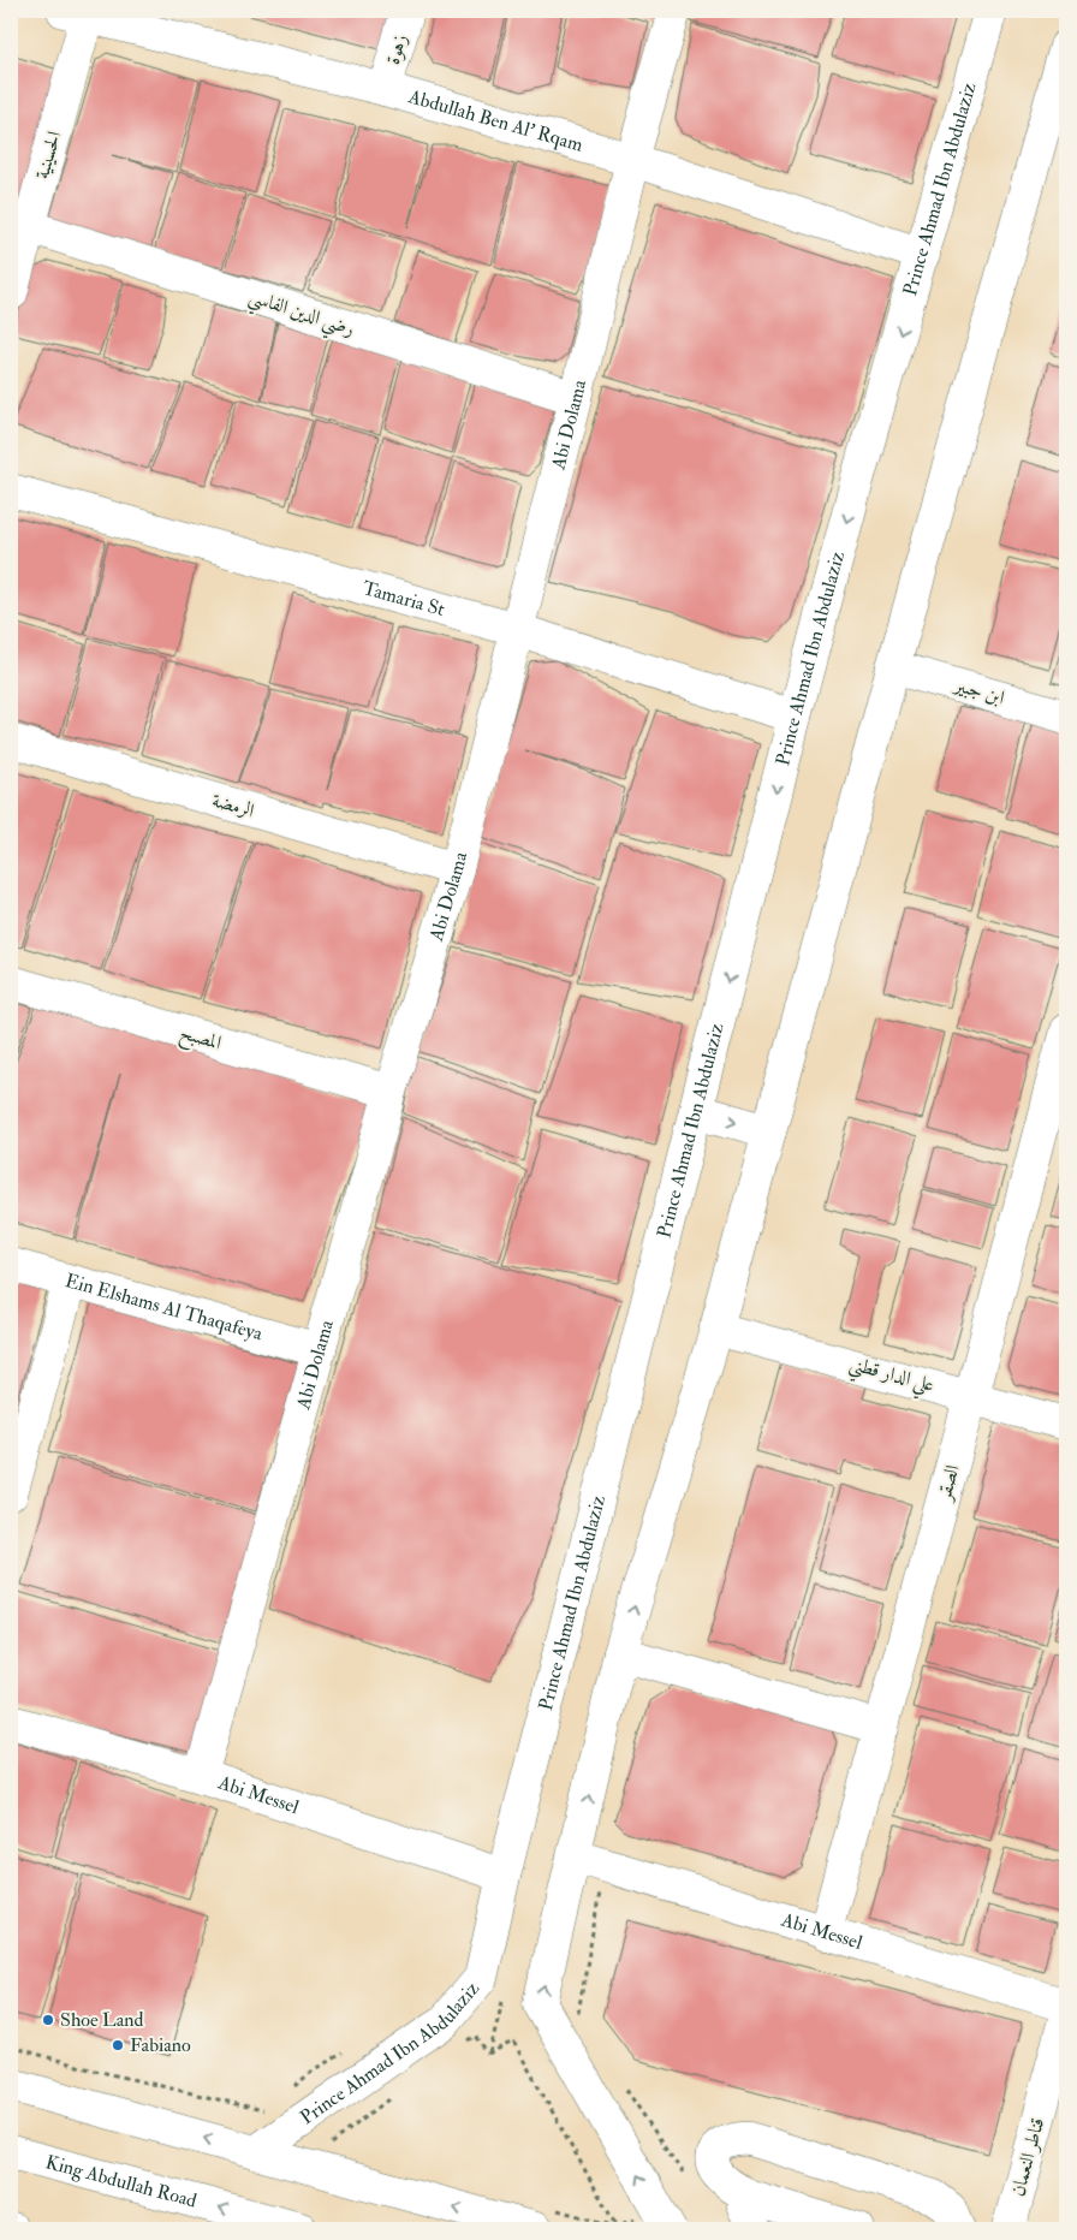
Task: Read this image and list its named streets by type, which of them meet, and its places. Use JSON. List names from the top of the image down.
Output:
{
  "streets": {
    "main road": [
      "زهوة",
      "Abdullah Ben Al' Rqam",
      "الحسينية",
      "Prince Ahmad Ibn Abdulaziz",
      "رضي الدين الفاسي",
      "Abi Dolama",
      "Tamaria St",
      "ابن جبير",
      "الرمضة",
      "المصبح",
      "Ein Elshams Al Thaqafeya",
      "علي الدار قطني",
      "الصقر",
      "Abi Messel",
      "قناطر النعمان",
      "King Abdullah Road"
    ]
  },
  "crossings": [
    ["زهوة", "Abdullah Ben Al' Rqam"],
    ["Abdullah Ben Al' Rqam", "الحسينية"],
    ["Abdullah Ben Al' Rqam", "Prince Ahmad Ibn Abdulaziz"],
    ["Abdullah Ben Al' Rqam", "Abi Dolama"],
    ["الحسينية", "رضي الدين الفاسي"],
    ["Prince Ahmad Ibn Abdulaziz", "Tamaria St"],
    ["Prince Ahmad Ibn Abdulaziz", "Abi Messel"],
    ["رضي الدين الفاسي", "Abi Dolama"],
    ["Abi Dolama", "Tamaria St"],
    ["Abi Dolama", "الرمضة"],
    ["Abi Dolama", "المصبح"],
    ["Abi Dolama", "Ein Elshams Al Thaqafeya"],
    ["Abi Dolama", "Abi Messel"],
    ["علي الدار قطني", "الصقر"],
    ["الصقر", "Abi Messel"]
  ],
  "places": ["Shoe Land", "Fabiano"]
}
